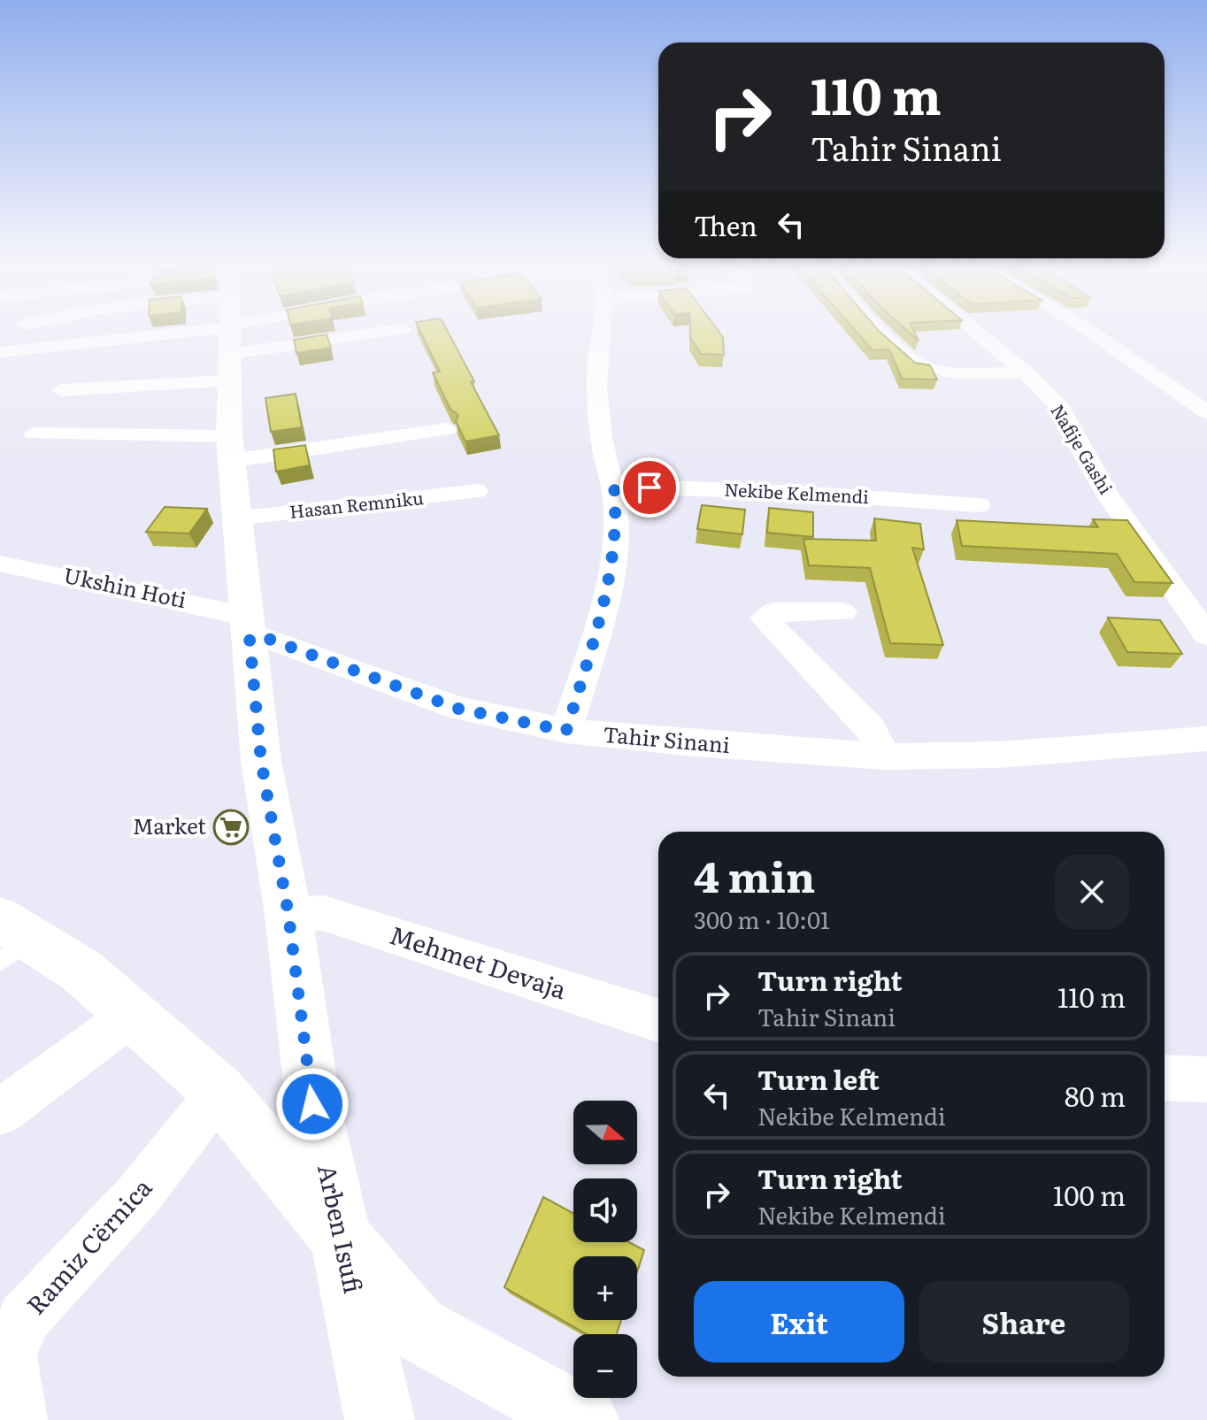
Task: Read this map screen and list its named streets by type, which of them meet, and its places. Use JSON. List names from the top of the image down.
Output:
{
  "streets": {
    "street": [
      "Nafije Gashi",
      "Nekibe Kelmendi",
      "Hasan Remniku",
      "Ukshin Hoti",
      "Tahir Sinani",
      "Mehmet Devaja",
      "Arben Isufi",
      "Ramiz Cërnica"
    ]
  },
  "crossings": [
    ["Ukshin Hoti", "Tahir Sinani"],
    ["Ukshin Hoti", "Arben Isufi"],
    ["Tahir Sinani", "Arben Isufi"],
    ["Mehmet Devaja", "Arben Isufi"]
  ],
  "places": {
    "supermarket": ["Market"]
  },
  "north": "right",
  "page": {
    "turn": ["110 m", "Tahir Sinani"],
    "then": "Then",
    "heading": ["4 min", "300 m · 10:01"],
    "list": [
      {
        "name": "Turn right",
        "note": "Tahir Sinani",
        "value": "110 m"
      },
      {
        "name": "Turn left",
        "note": "Nekibe Kelmendi",
        "value": "80 m"
      },
      {
        "name": "Turn right",
        "note": "Nekibe Kelmendi",
        "value": "100 m"
      }
    ],
    "map_buttons": ["+", "−"],
    "buttons": ["Exit", "Share"]
  }
}
